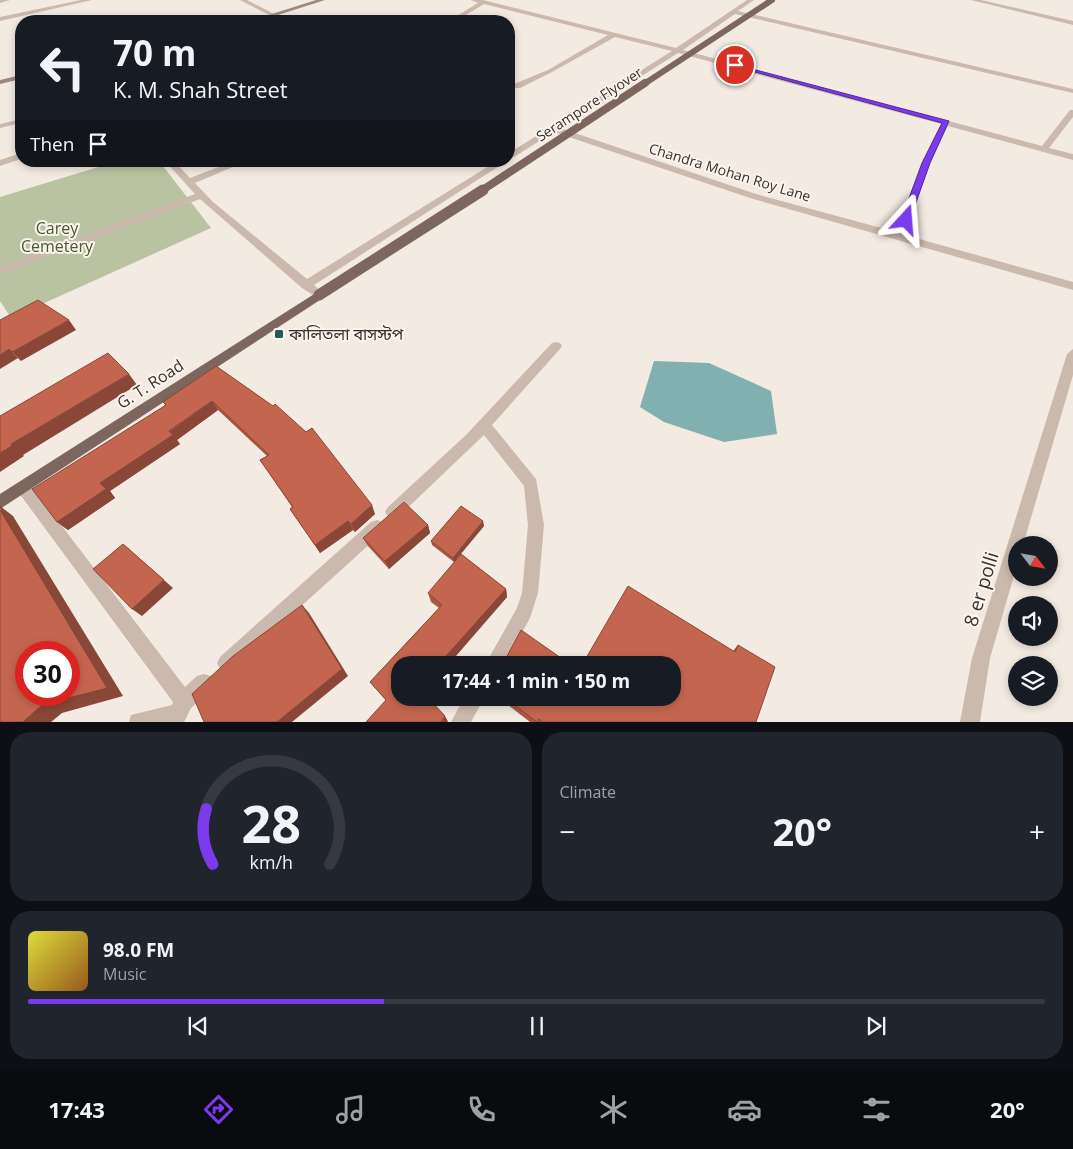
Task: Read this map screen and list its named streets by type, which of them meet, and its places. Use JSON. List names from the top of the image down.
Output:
{
  "streets": {
    "main road": ["Serampore Flyover", "G. T. Road"],
    "street": ["Chandra Mohan Roy Lane", "8 er polli"]
  },
  "crossings": [
    ["Serampore Flyover", "G. T. Road"]
  ],
  "parks": ["Carey Cemetery"],
  "places": {
    "transit": ["কালিতলা বাসস্টপ"]
  },
  "north": "bottom right",
  "page": {
    "turn": ["70 m", "K. M. Shah Street"],
    "then": "Then",
    "limit": "30",
    "trip": "17:44 · 1 min · 150 m",
    "tile": "Climate",
    "heat": ["−", "20°", "+"],
    "song": ["98.0 FM", "Music"],
    "tabs": ["17:43", "20°"],
    "gauge": ["28", "km/h"]
  }
}
